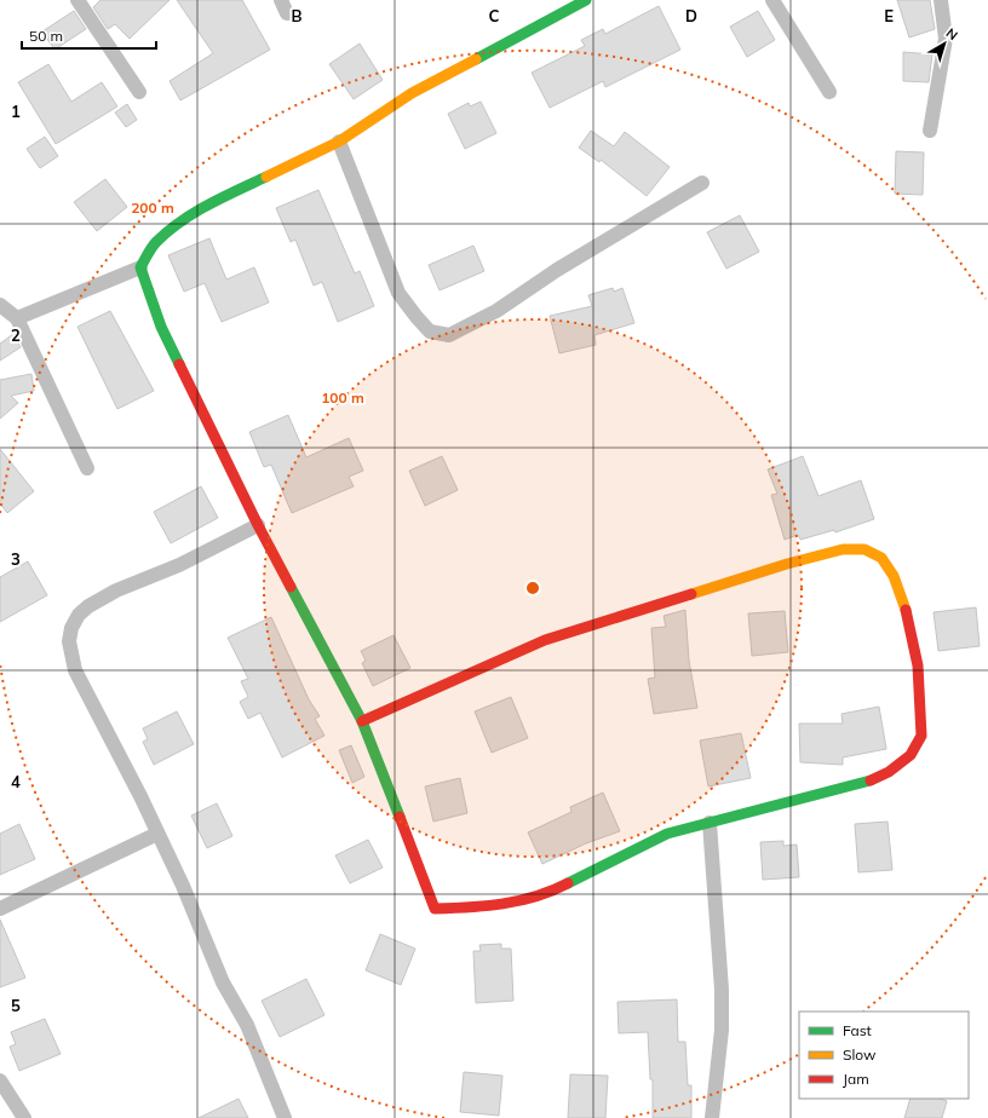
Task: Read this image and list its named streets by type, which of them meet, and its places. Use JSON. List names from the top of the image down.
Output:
{
  "legend": ["Fast", "Slow", "Jam"],
  "scale_bar": "50 m",
  "north": "top right",
  "grid": {
    "columns": [
      "B",
      "C",
      "D",
      "E"
    ],
    "rows": [
      "1",
      "2",
      "3",
      "4",
      "5"
    ]
  },
  "rings": ["200 m", "100 m"]
}
